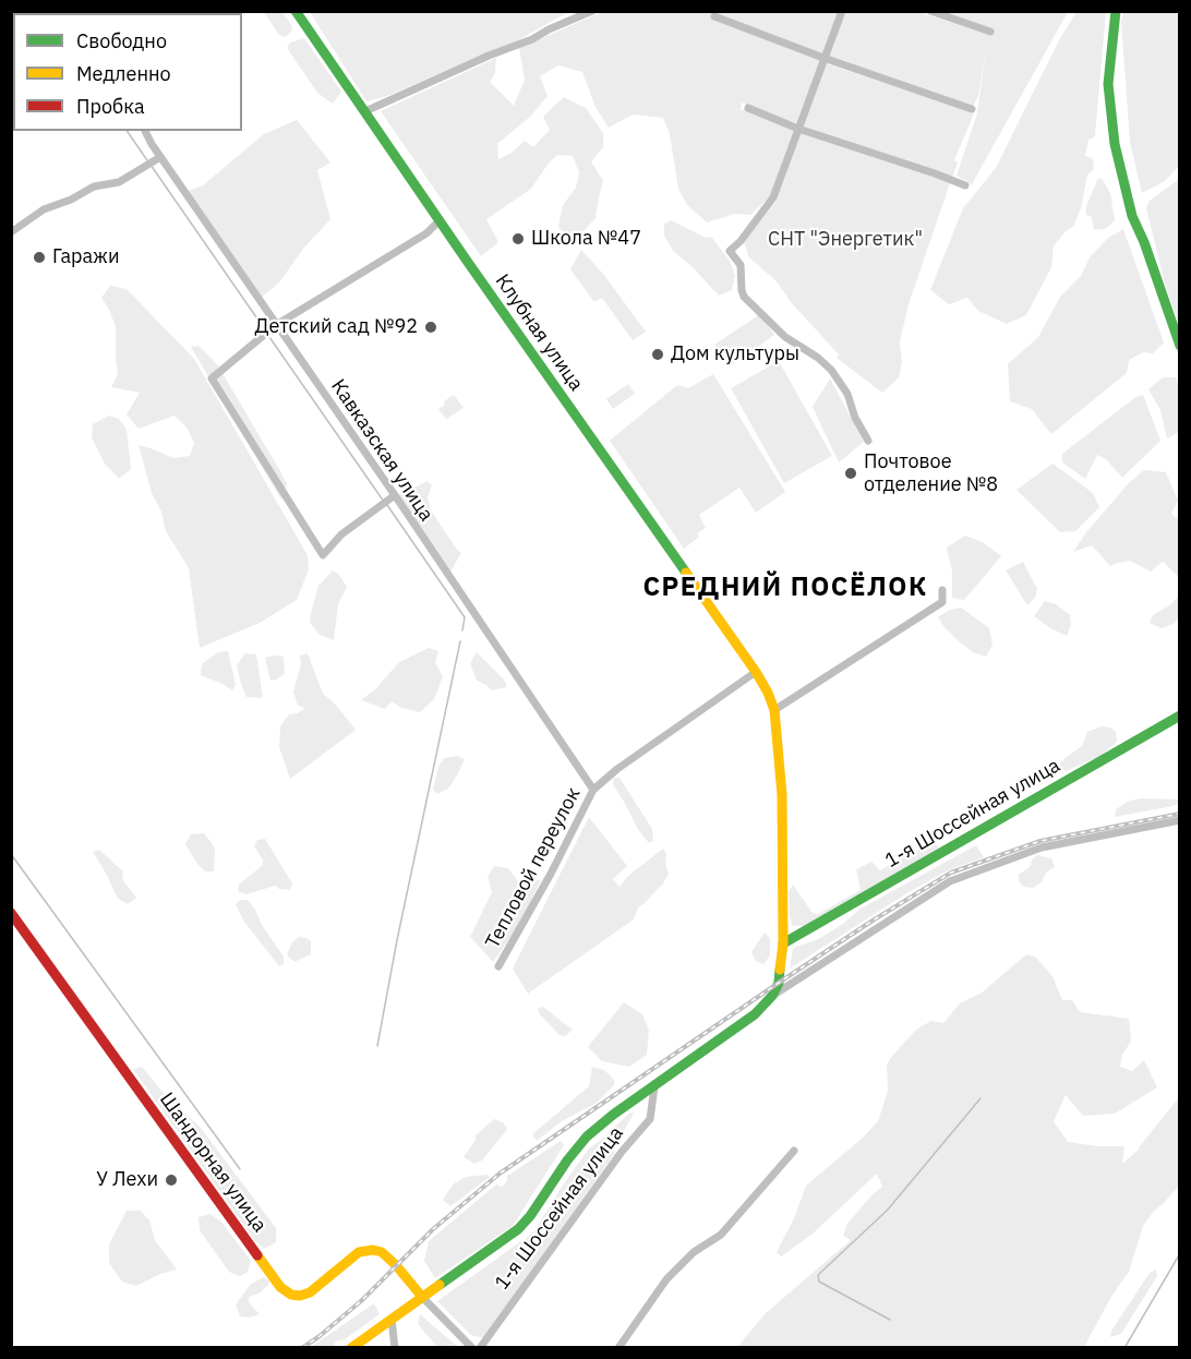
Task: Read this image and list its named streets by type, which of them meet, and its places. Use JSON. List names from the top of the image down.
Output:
{
  "streets": {
    "street": [
      "Клубная улица",
      "Кавказская улица",
      "1-я Шоссейная улица",
      "Тепловой переулок",
      "Шандорная улица"
    ]
  },
  "crossings": [
    ["Клубная улица", "1-я Шоссейная улица"],
    ["Клубная улица", "Тепловой переулок"],
    ["Кавказская улица", "Тепловой переулок"]
  ],
  "districts": ["СРЕДНИЙ ПОСЁЛОК"],
  "parks": ["СНТ \"Энергетик\""],
  "places": [
    "Школа №47",
    "Гаражи",
    "Детский сад №92",
    "Дом культуры",
    "Почтовое отделение №8",
    "У Лехи"
  ],
  "legend": ["Свободно", "Медленно", "Пробка"]
}
